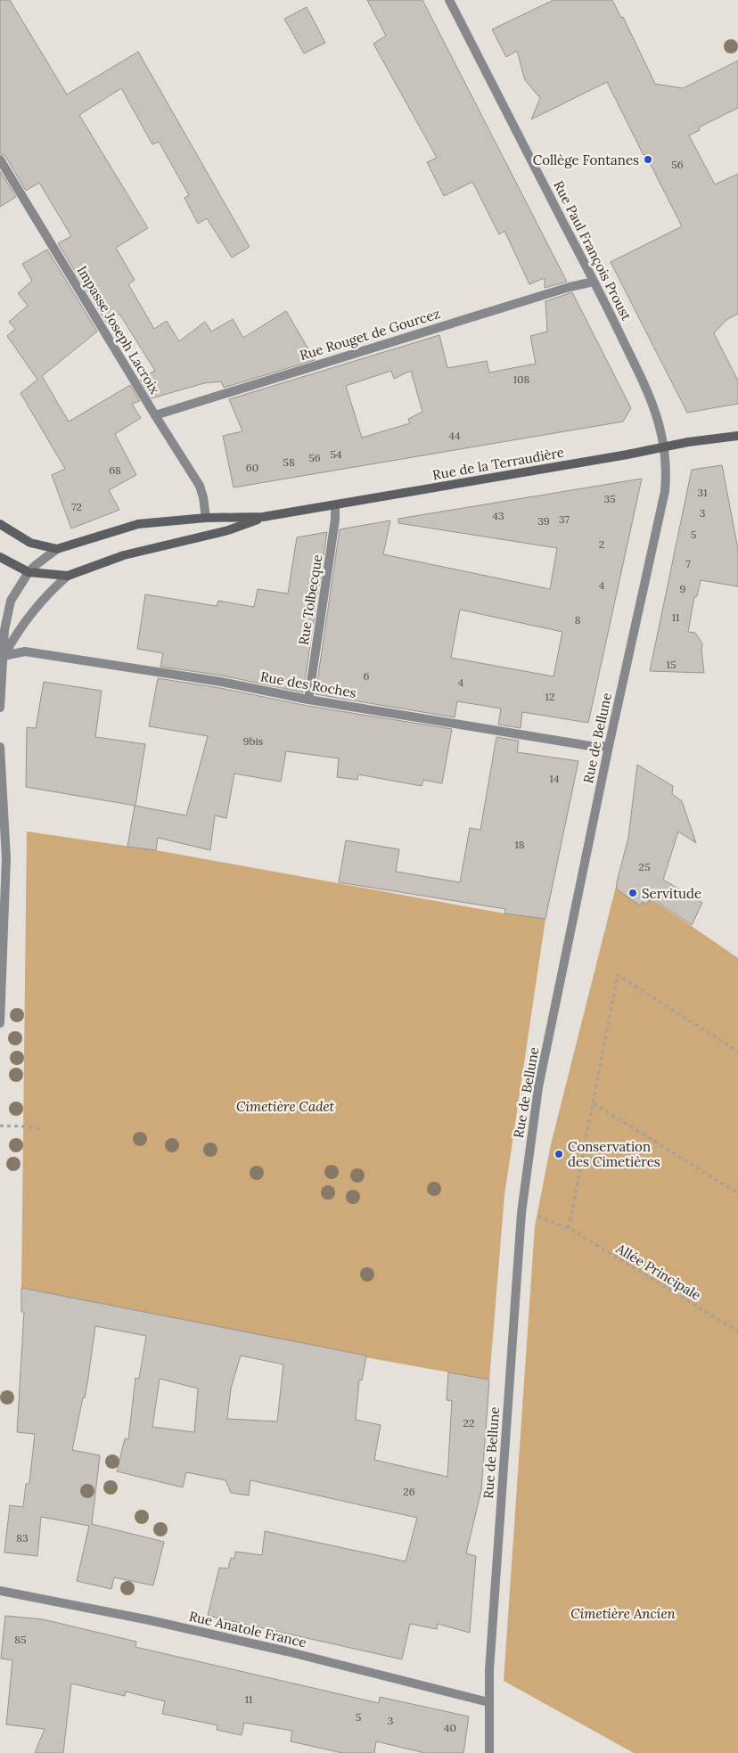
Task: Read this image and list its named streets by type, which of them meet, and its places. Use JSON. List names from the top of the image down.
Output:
{
  "streets": {
    "main road": ["Rue de la Terraudière"],
    "street": [
      "Rue Paul François Proust",
      "Impasse Joseph Lacroix",
      "Rue Rouget de Gourcez",
      "Rue Tolbecque",
      "Rue des Roches",
      "Rue de Bellune",
      "Rue Anatole France"
    ],
    "path": ["Allée Principale"]
  },
  "crossings": [
    ["Rue Paul François Proust", "Rue Rouget de Gourcez"],
    ["Rue Paul François Proust", "Rue de la Terraudière"],
    ["Rue Paul François Proust", "Rue de Bellune"],
    ["Impasse Joseph Lacroix", "Rue Rouget de Gourcez"],
    ["Impasse Joseph Lacroix", "Rue de la Terraudière"],
    ["Rue de la Terraudière", "Rue Tolbecque"],
    ["Rue de la Terraudière", "Rue des Roches"],
    ["Rue de la Terraudière", "Rue de Bellune"],
    ["Rue Tolbecque", "Rue des Roches"],
    ["Rue des Roches", "Rue de Bellune"],
    ["Rue de Bellune", "Rue Anatole France"]
  ],
  "parks": ["Cimetière Cadet", "Cimetière Ancien"],
  "places": ["Collège Fontanes", "Servitude", "Conservation des Cimetières"],
  "house_numbers": [
    "56",
    "108",
    "44",
    "54",
    "56",
    "58",
    "60",
    "68",
    "31",
    "35",
    "72",
    "3",
    "43",
    "37",
    "39",
    "5",
    "2",
    "7",
    "4",
    "9",
    "11",
    "8",
    "15",
    "6",
    "4",
    "12",
    "9bis",
    "14",
    "18",
    "25",
    "22",
    "26",
    "83",
    "85",
    "11",
    "5",
    "3",
    "40"
  ]
}
